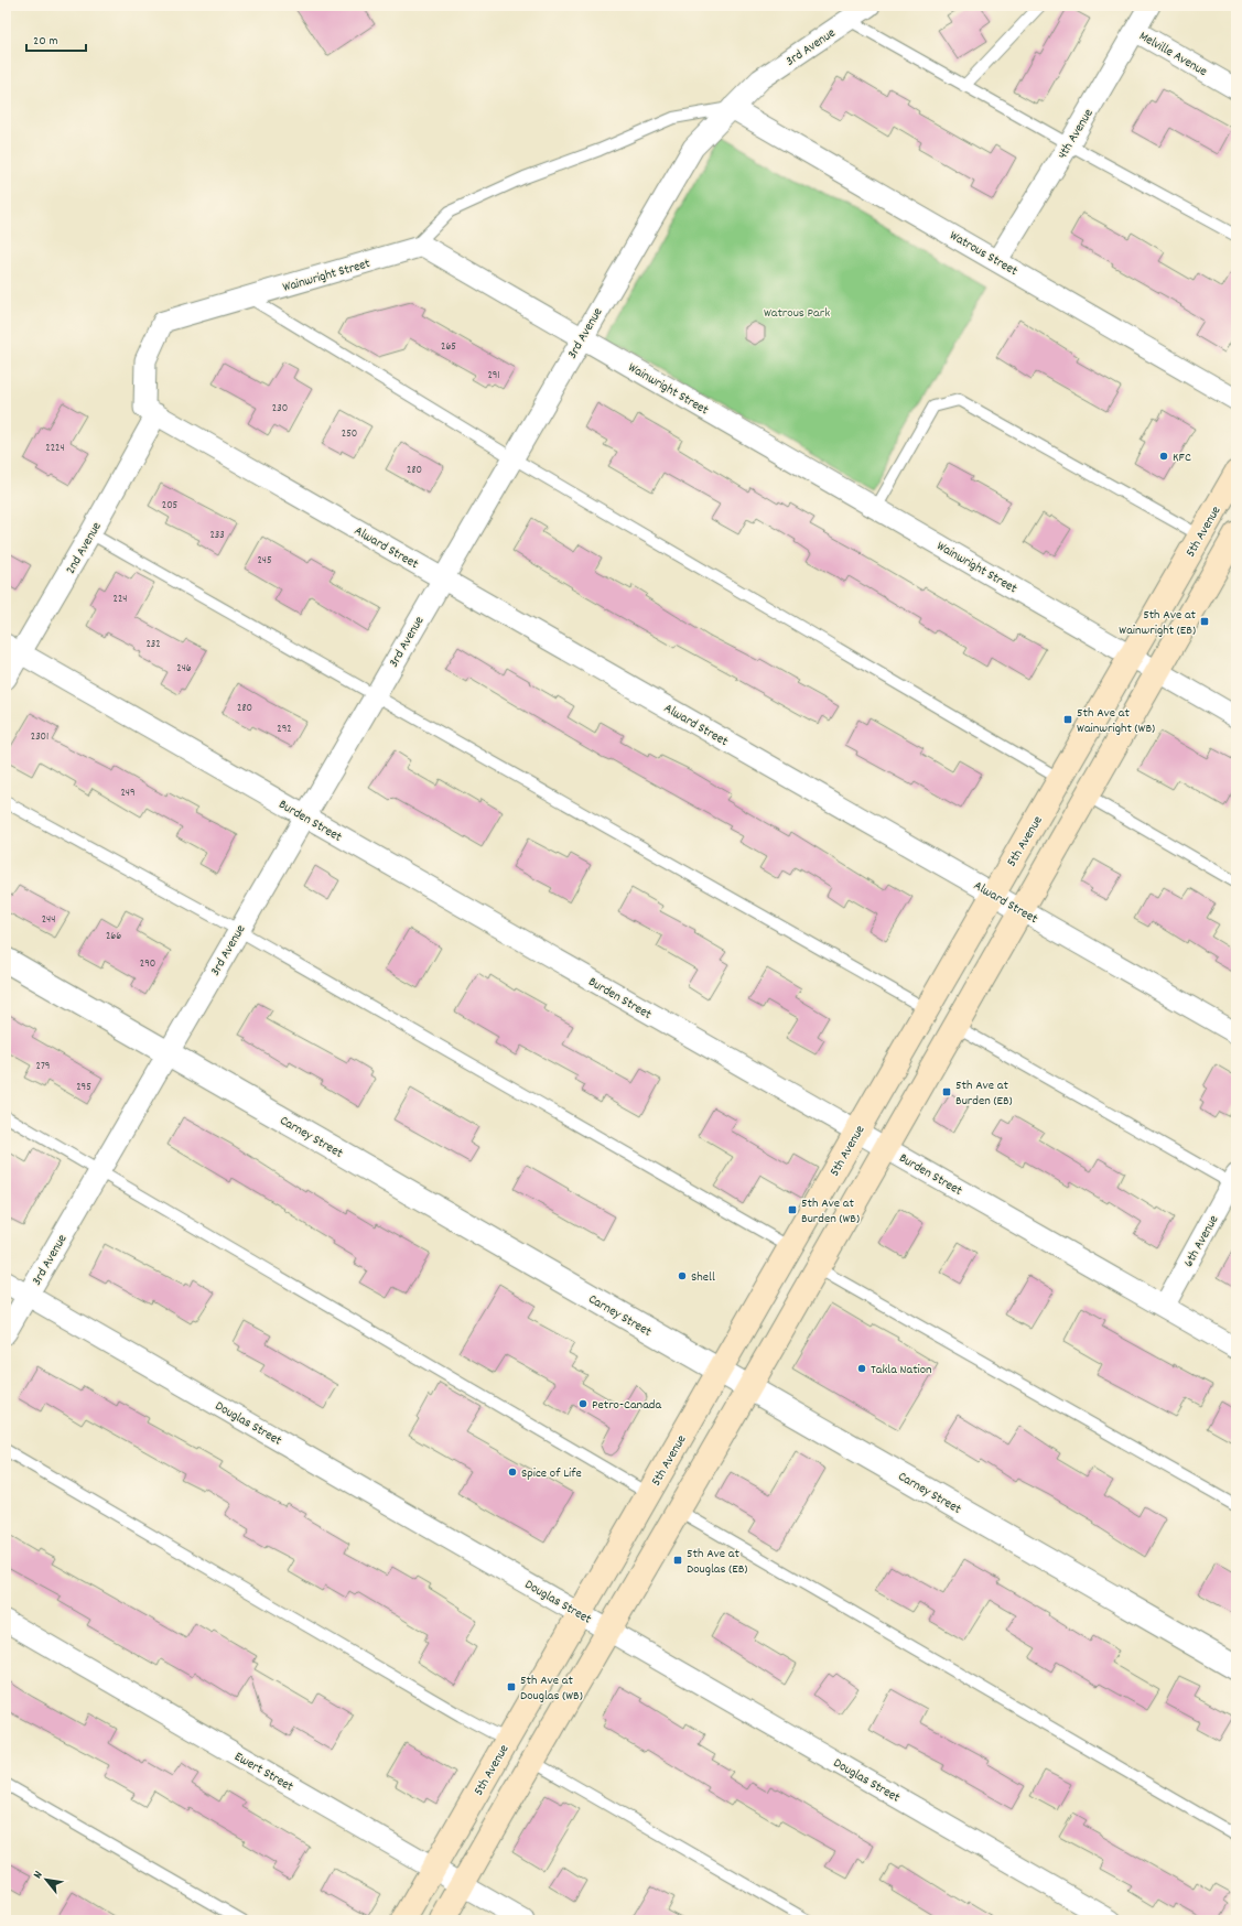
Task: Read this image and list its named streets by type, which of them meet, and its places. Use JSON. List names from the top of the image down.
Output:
{
  "streets": {
    "main road": ["5th Avenue"],
    "street": [
      "3rd Avenue",
      "Melville Avenue",
      "4th Avenue",
      "Watrous Street",
      "Wainwright Street",
      "Alward Street",
      "2nd Avenue",
      "Burden Street",
      "Carney Street",
      "6th Avenue",
      "Douglas Street",
      "Ewert Street"
    ]
  },
  "crossings": [
    ["3rd Avenue", "Watrous Street"],
    ["3rd Avenue", "Wainwright Street"],
    ["3rd Avenue", "Alward Street"],
    ["3rd Avenue", "Burden Street"],
    ["3rd Avenue", "Carney Street"],
    ["3rd Avenue", "Douglas Street"],
    ["Melville Avenue", "4th Avenue"],
    ["4th Avenue", "Watrous Street"],
    ["Wainwright Street", "5th Avenue"],
    ["Wainwright Street", "Alward Street"],
    ["Wainwright Street", "2nd Avenue"],
    ["5th Avenue", "Alward Street"],
    ["5th Avenue", "Burden Street"],
    ["5th Avenue", "Carney Street"],
    ["5th Avenue", "Douglas Street"],
    ["5th Avenue", "Ewert Street"],
    ["Alward Street", "2nd Avenue"],
    ["2nd Avenue", "Burden Street"],
    ["Burden Street", "6th Avenue"]
  ],
  "parks": ["Watrous Park"],
  "places": {
    "other": [
      "KFC",
      "Shell",
      "Takla Nation",
      "Petro-Canada",
      "Spice of Life"
    ],
    "transit": [
      "5th Ave at Wainwright (EB)",
      "5th Ave at Wainwright (WB)",
      "5th Ave at Burden (EB)",
      "5th Ave at Burden (WB)",
      "5th Ave at Douglas (EB)",
      "5th Ave at Douglas (WB)"
    ]
  },
  "house_numbers": [
    "265",
    "291",
    "230",
    "250",
    "2224",
    "280",
    "205",
    "233",
    "245",
    "224",
    "232",
    "246",
    "280",
    "292",
    "2301",
    "249",
    "244",
    "266",
    "290",
    "279",
    "295"
  ],
  "scale_bar": "20 m",
  "north": "top left"
}
